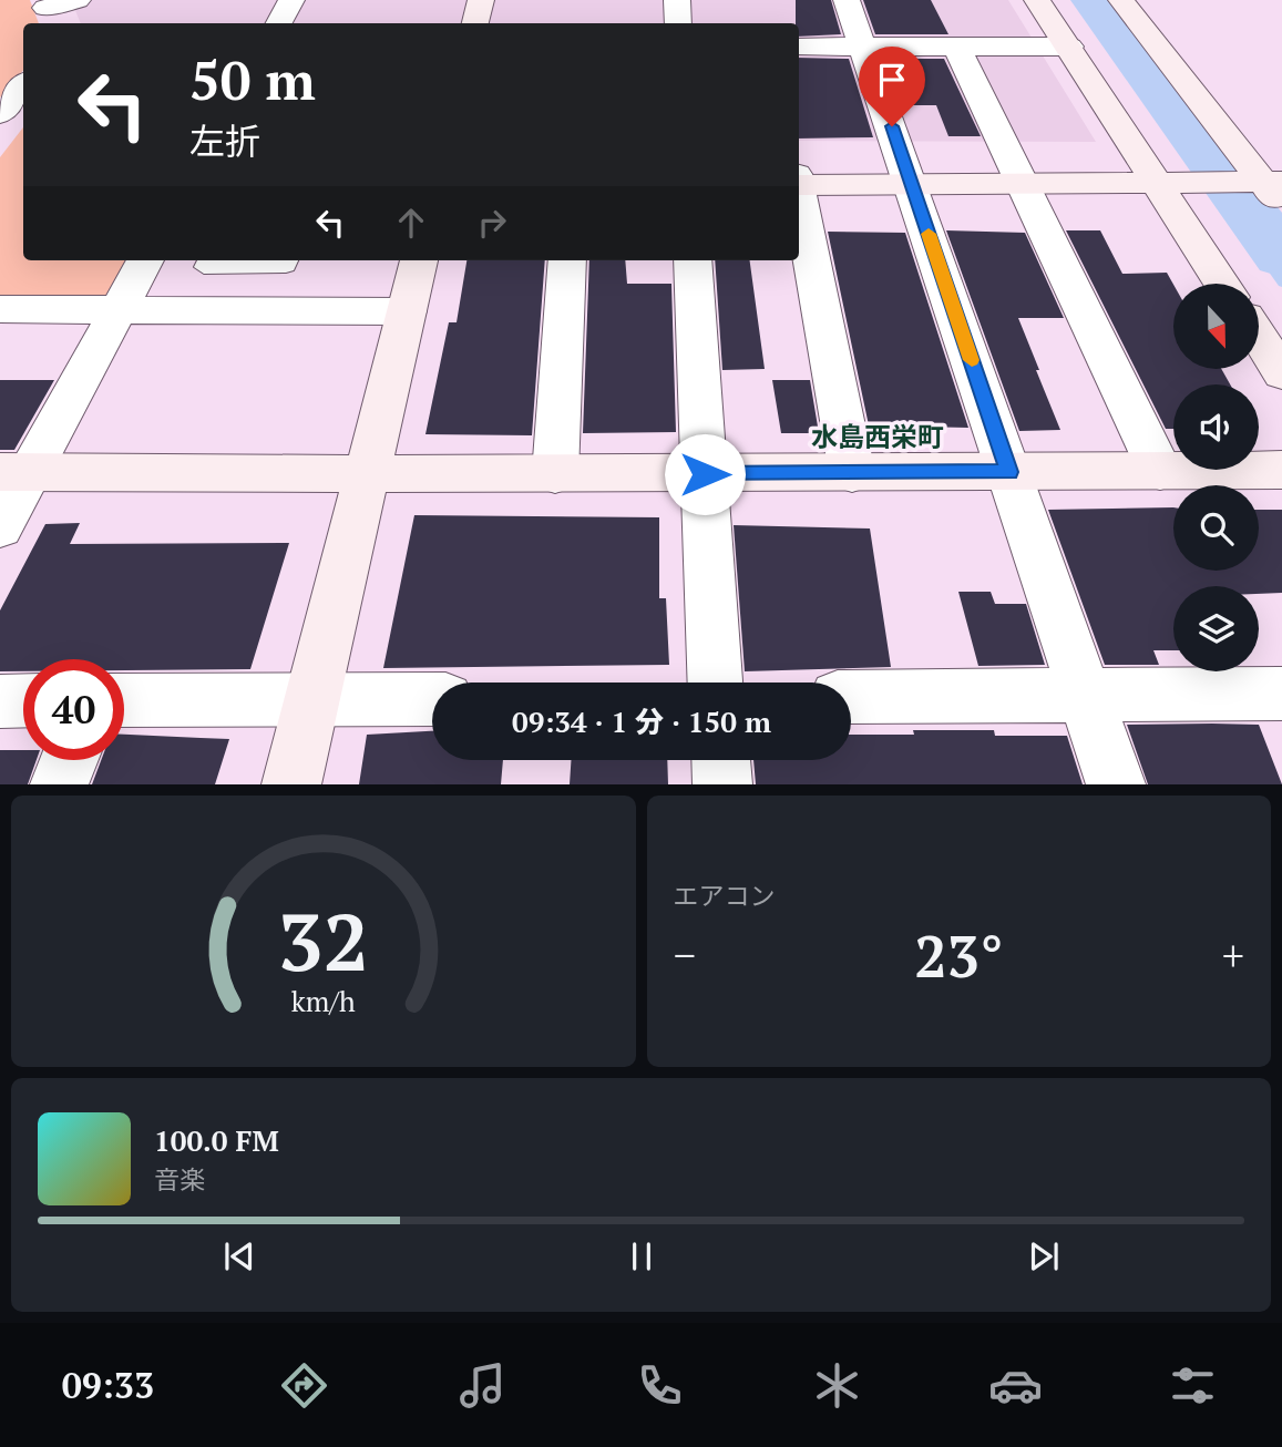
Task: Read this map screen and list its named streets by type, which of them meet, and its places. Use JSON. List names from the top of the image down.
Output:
{
  "districts": ["水島西栄町"],
  "north": "bottom",
  "page": {
    "turn": ["50 m", "左折"],
    "limit": "40",
    "trip": "09:34 · 1 分 · 150 m",
    "tile": "エアコン",
    "heat": ["−", "23°", "+"],
    "song": ["100.0 FM", "音楽"],
    "tabs": "09:33",
    "gauge": ["32", "km/h"]
  }
}
